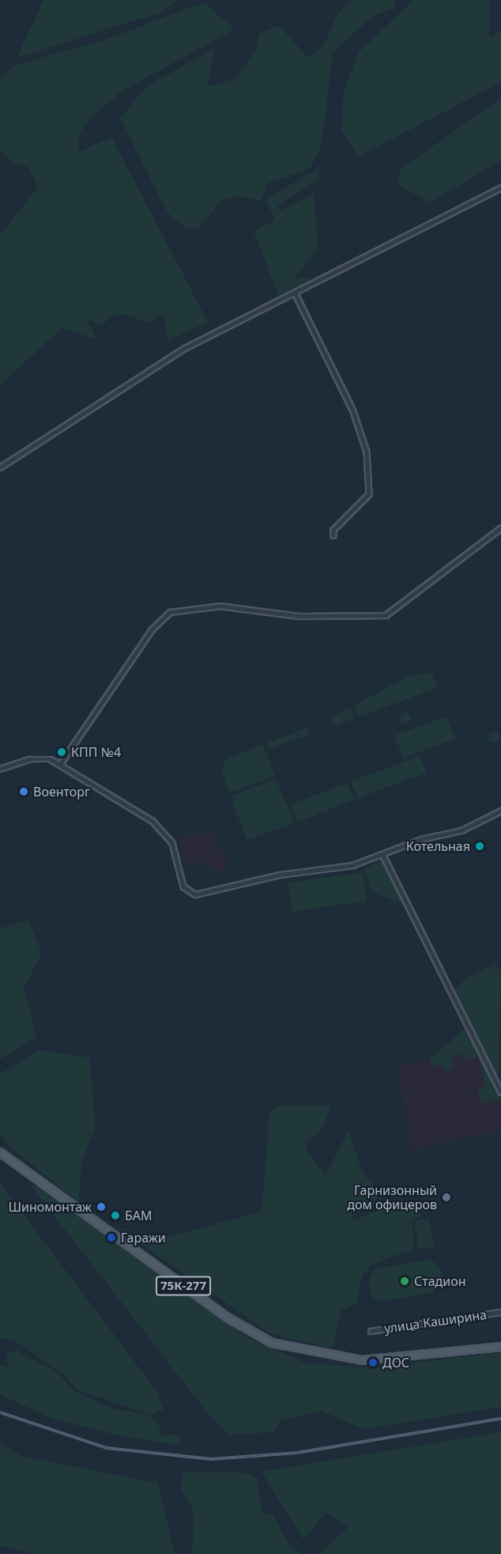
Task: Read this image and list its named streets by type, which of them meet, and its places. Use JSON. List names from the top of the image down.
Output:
{
  "streets": {
    "main road": ["75К-277"],
    "street": ["улица Каширина"]
  },
  "places": [
    "КПП №4",
    "Военторг",
    "Котельная",
    "Гарнизонный дом офицеров",
    "Шиномонтаж",
    "БАМ",
    "Гаражи",
    "Стадион",
    "ДОС"
  ]
}
